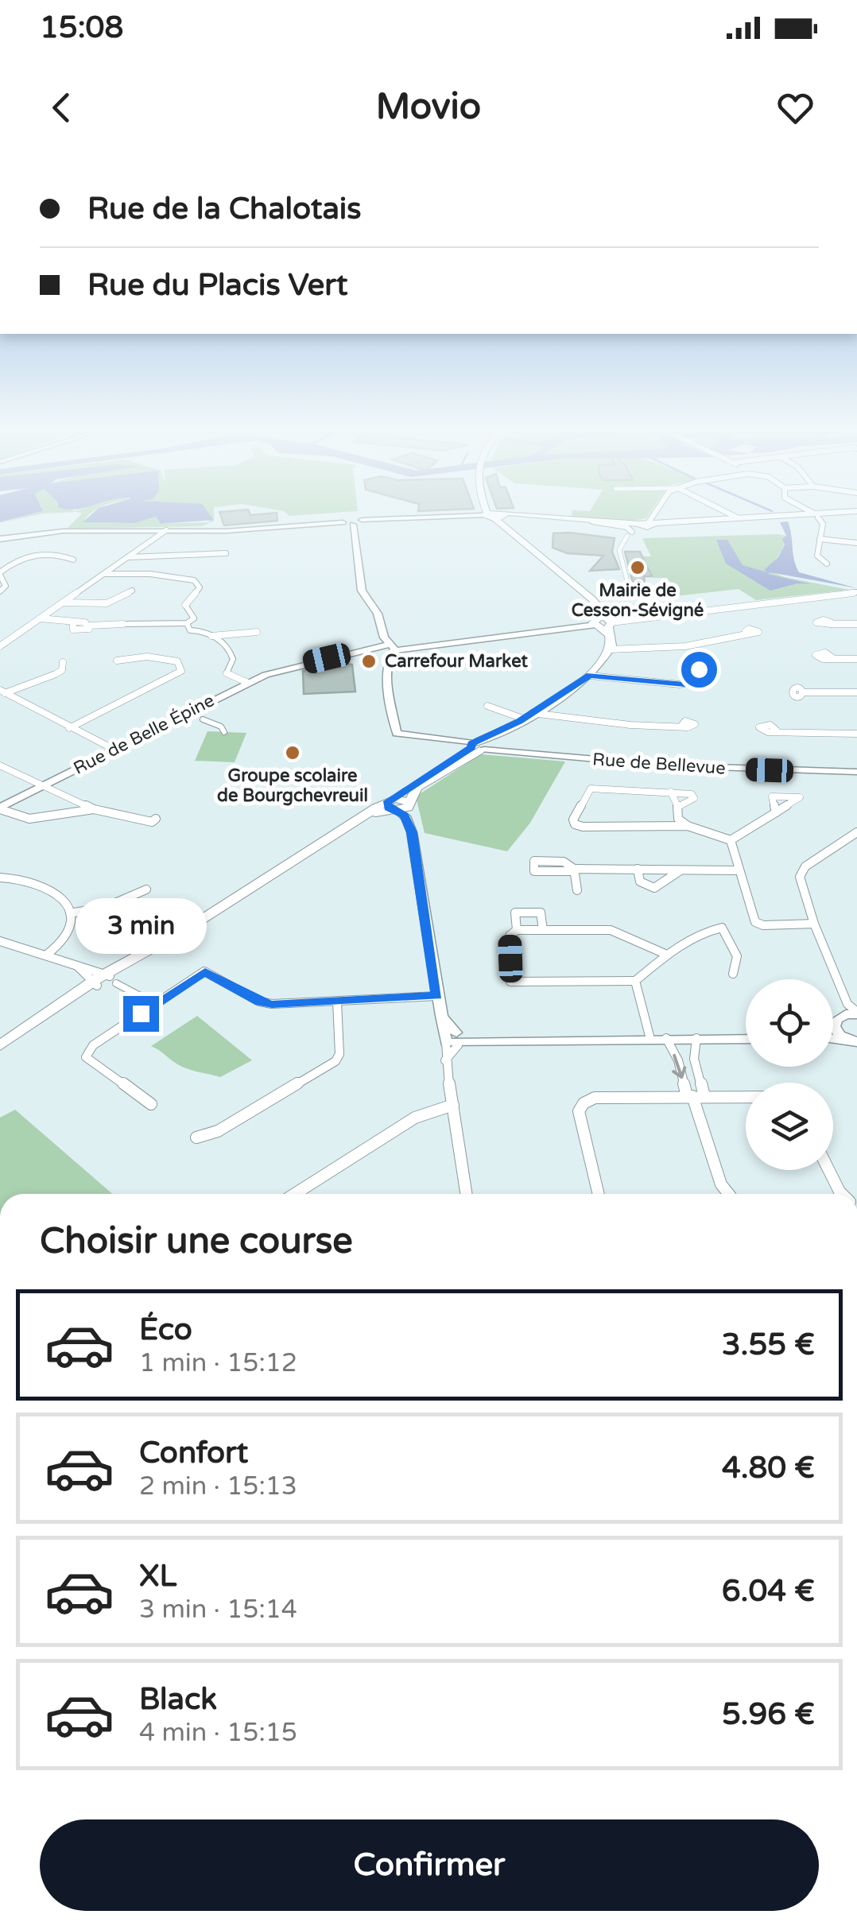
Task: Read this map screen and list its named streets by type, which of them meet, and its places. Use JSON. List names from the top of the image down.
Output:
{
  "streets": {
    "street": ["Rue de Belle Épine", "Rue de Bellevue"]
  },
  "places": ["Mairie de Cesson-Sévigné", "Carrefour Market", "Groupe scolaire de Bourgchevreuil"],
  "page": {
    "status": "15:08",
    "header": "Movio",
    "banner": ["Rue de la Chalotais", "Rue du Placis Vert"],
    "bubble": "3 min",
    "heading": "Choisir une course",
    "list": [
      {
        "name": "Éco",
        "note": "1 min · 15:12",
        "value": "3.55 €"
      },
      {
        "name": "Confort",
        "note": "2 min · 15:13",
        "value": "4.80 €"
      },
      {
        "name": "XL",
        "note": "3 min · 15:14",
        "value": "6.04 €"
      },
      {
        "name": "Black",
        "note": "4 min · 15:15",
        "value": "5.96 €"
      }
    ],
    "buttons": "Confirmer"
  }
}
